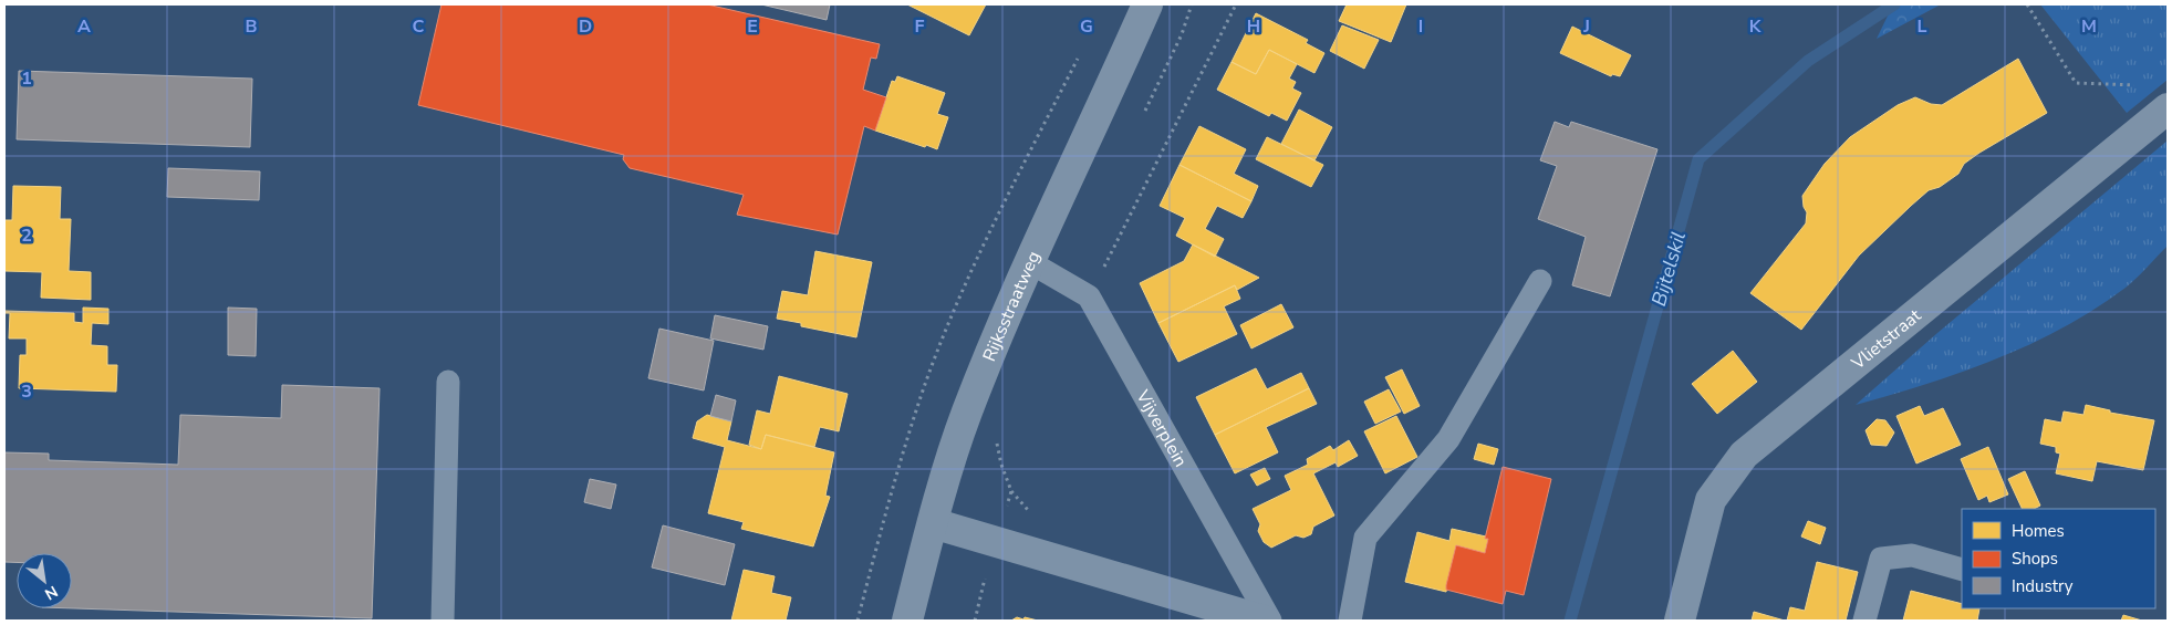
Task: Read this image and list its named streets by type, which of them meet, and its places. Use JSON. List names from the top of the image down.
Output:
{
  "streets": {
    "street": ["Rijksstraatweg", "Vlietstraat"],
    "lane": ["Vijverplein"]
  },
  "water": ["Bijtelskil"],
  "legend": ["Homes", "Shops", "Industry"],
  "north": "bottom right",
  "grid": {
    "columns": [
      "A",
      "B",
      "C",
      "D",
      "E",
      "F",
      "G",
      "H",
      "I",
      "J",
      "K",
      "L",
      "M"
    ],
    "rows": ["1", "2", "3"]
  }
}
